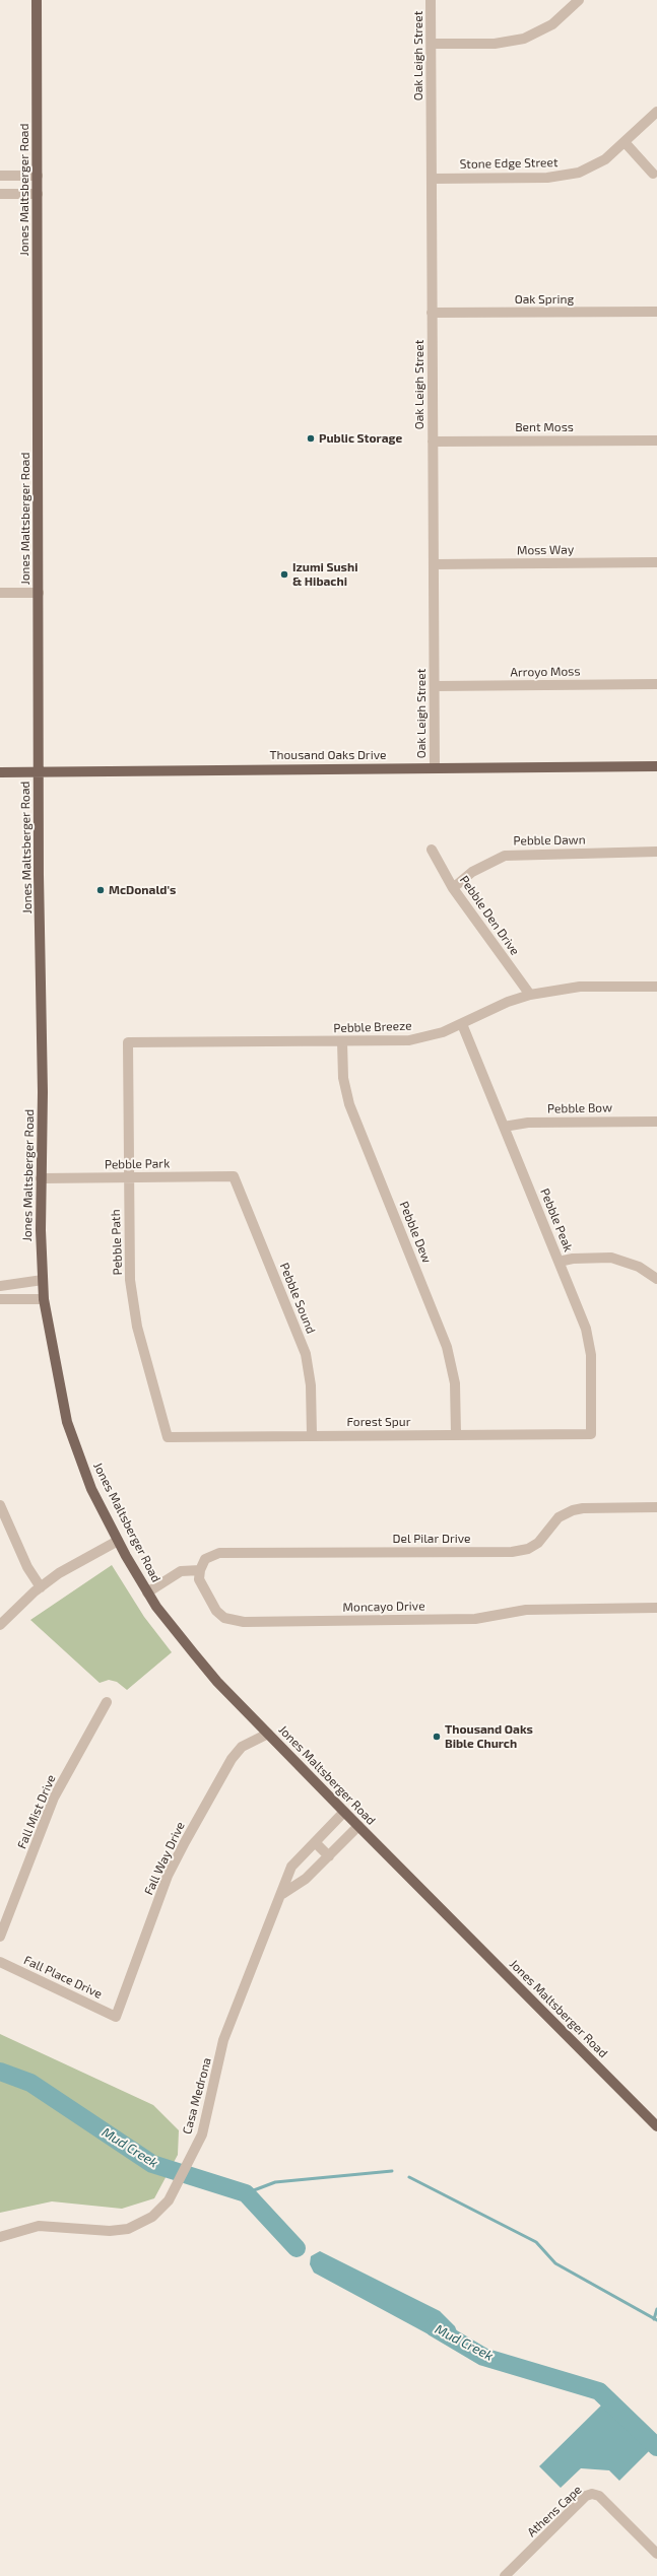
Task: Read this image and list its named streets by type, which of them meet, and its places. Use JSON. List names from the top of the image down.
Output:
{
  "streets": {
    "main road": ["Jones Maltsberger Road", "Thousand Oaks Drive"],
    "street": [
      "Oak Leigh Street",
      "Stone Edge Street",
      "Oak Spring",
      "Bent Moss",
      "Moss Way",
      "Arroyo Moss",
      "Pebble Dawn",
      "Pebble Den Drive",
      "Pebble Breeze",
      "Pebble Bow",
      "Pebble Park",
      "Pebble Peak",
      "Pebble Dew",
      "Pebble Path",
      "Pebble Sound",
      "Forest Spur",
      "Del Pilar Drive",
      "Moncayo Drive",
      "Fall Mist Drive",
      "Fall Way Drive",
      "Fall Place Drive",
      "Casa Medrona",
      "Athens Cape"
    ]
  },
  "crossings": [
    ["Oak Leigh Street", "Stone Edge Street"],
    ["Oak Leigh Street", "Oak Spring"],
    ["Oak Leigh Street", "Bent Moss"],
    ["Oak Leigh Street", "Moss Way"],
    ["Oak Leigh Street", "Arroyo Moss"],
    ["Oak Leigh Street", "Thousand Oaks Drive"],
    ["Jones Maltsberger Road", "Thousand Oaks Drive"],
    ["Jones Maltsberger Road", "Pebble Park"],
    ["Jones Maltsberger Road", "Fall Way Drive"],
    ["Jones Maltsberger Road", "Casa Medrona"],
    ["Pebble Dawn", "Pebble Den Drive"],
    ["Pebble Den Drive", "Pebble Breeze"],
    ["Pebble Breeze", "Pebble Peak"],
    ["Pebble Breeze", "Pebble Dew"],
    ["Pebble Breeze", "Pebble Path"],
    ["Pebble Bow", "Pebble Peak"],
    ["Pebble Park", "Pebble Path"],
    ["Pebble Park", "Pebble Sound"],
    ["Pebble Peak", "Forest Spur"],
    ["Pebble Dew", "Forest Spur"],
    ["Pebble Path", "Forest Spur"],
    ["Pebble Sound", "Forest Spur"],
    ["Del Pilar Drive", "Moncayo Drive"],
    ["Fall Way Drive", "Fall Place Drive"]
  ],
  "water": ["Mud Creek"],
  "places": [
    "Public Storage",
    "Izumi Sushi & Hibachi",
    "McDonald's",
    "Thousand Oaks Bible Church"
  ]
}
